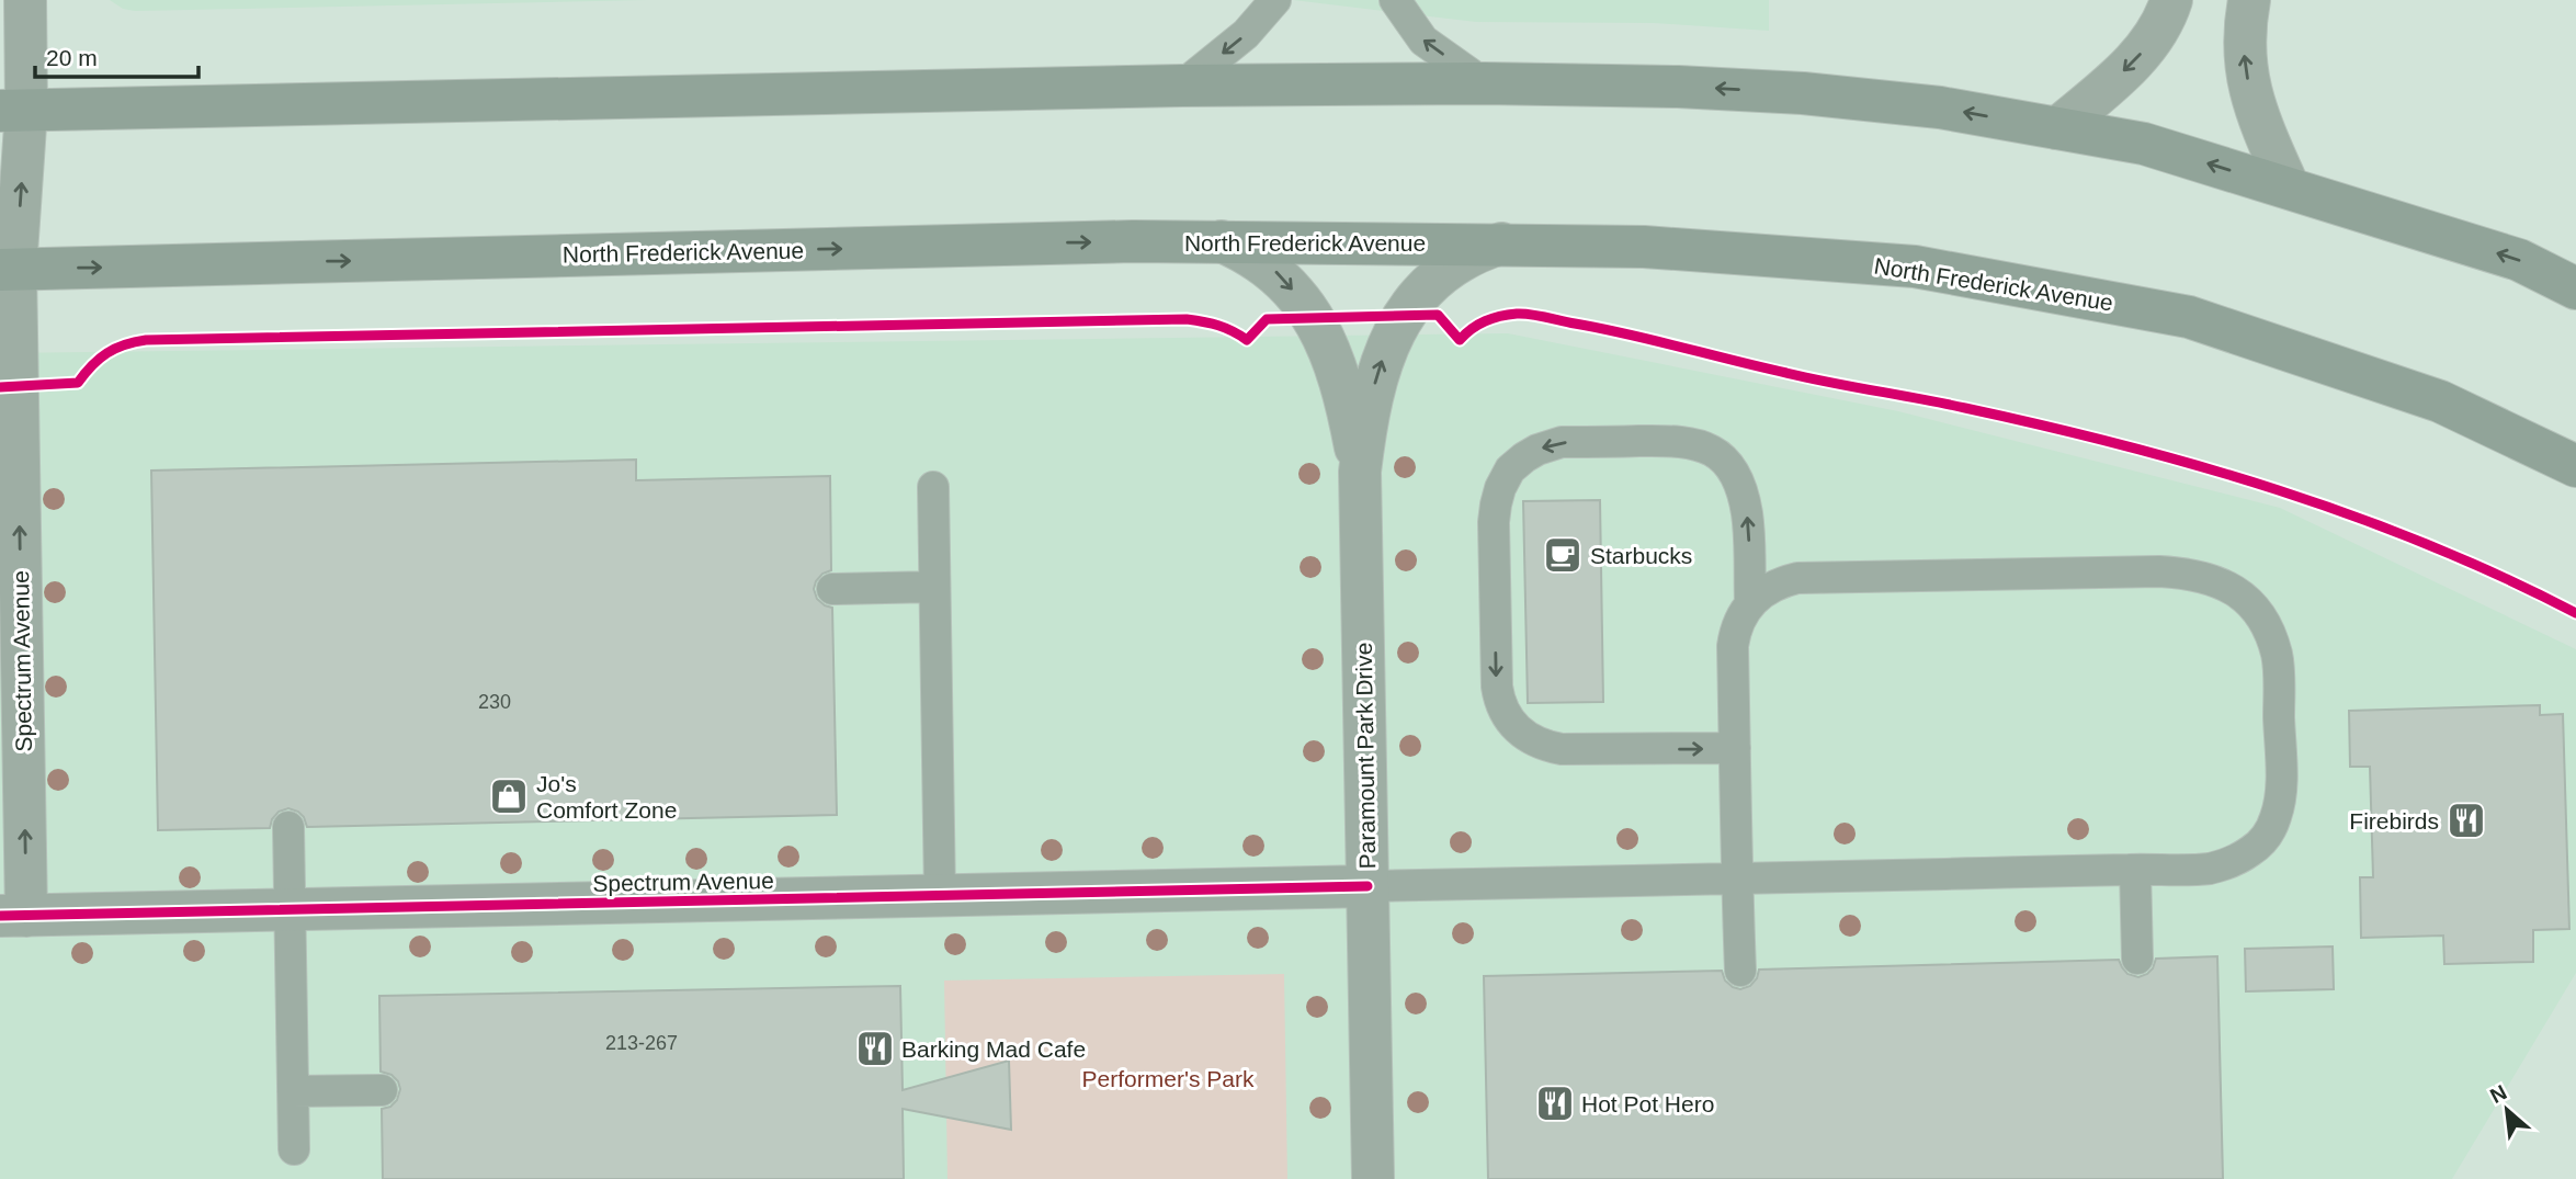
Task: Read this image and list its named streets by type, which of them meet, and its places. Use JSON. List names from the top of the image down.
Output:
{
  "streets": {
    "main road": ["North Frederick Avenue"],
    "street": ["Spectrum Avenue", "Paramount Park Drive"]
  },
  "crossings": [
    ["North Frederick Avenue", "Spectrum Avenue"],
    ["North Frederick Avenue", "Paramount Park Drive"],
    ["Spectrum Avenue", "Paramount Park Drive"]
  ],
  "one_way": ["Spectrum Avenue"],
  "parks": ["Performer's Park"],
  "places": {
    "cafe": ["Starbucks"],
    "shop": ["Jo's Comfort Zone"],
    "restaurant": ["Firebirds", "Barking Mad Cafe", "Hot Pot Hero"]
  },
  "house_numbers": ["230", "213-267"],
  "scale_bar": "20 m",
  "north": "top left"
}
